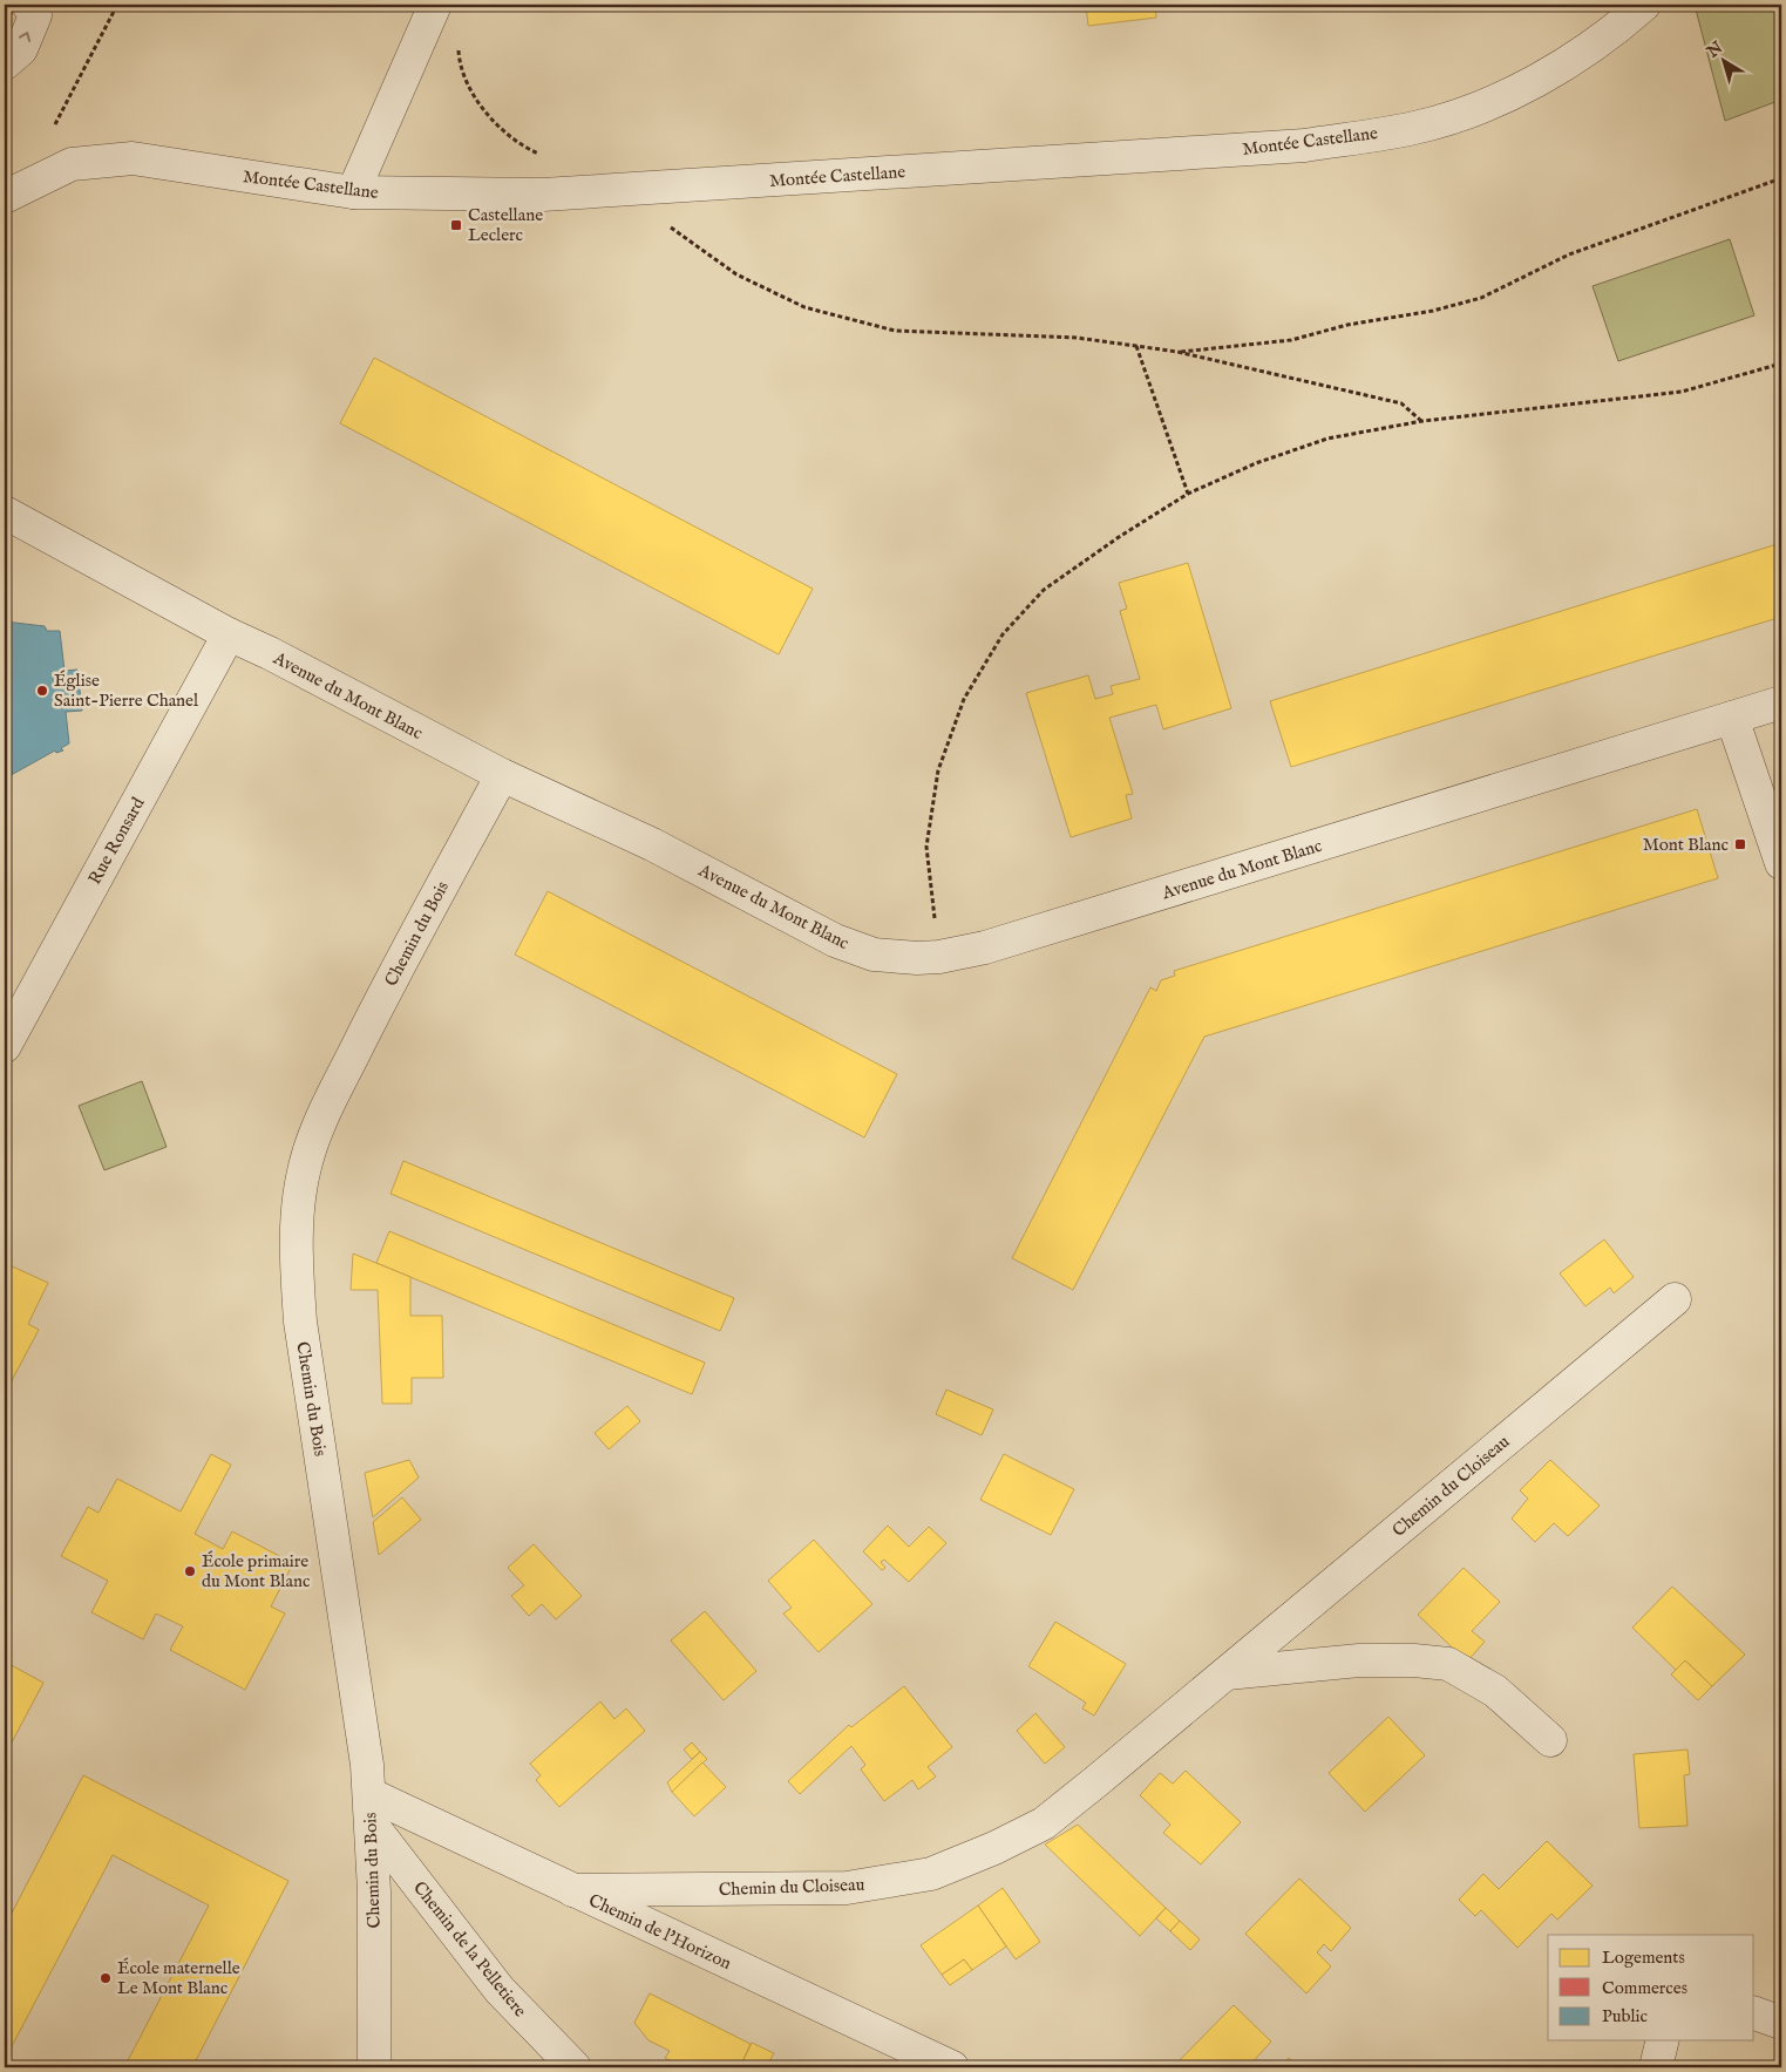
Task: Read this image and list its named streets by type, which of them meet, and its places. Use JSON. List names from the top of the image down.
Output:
{
  "streets": {
    "street": [
      "Montée Castellane",
      "Avenue du Mont Blanc",
      "Rue Ronsard",
      "Chemin du Bois",
      "Chemin du Cloiseau",
      "Chemin de l'Horizon",
      "Chemin de la Pelletiere"
    ]
  },
  "crossings": [
    ["Avenue du Mont Blanc", "Rue Ronsard"],
    ["Avenue du Mont Blanc", "Chemin du Bois"],
    ["Chemin du Bois", "Chemin de l'Horizon"],
    ["Chemin du Bois", "Chemin de la Pelletiere"],
    ["Chemin du Cloiseau", "Chemin de l'Horizon"],
    ["Chemin de l'Horizon", "Chemin de la Pelletiere"]
  ],
  "places": {
    "transit": ["Castellane Leclerc", "Mont Blanc"],
    "other": ["Église Saint-Pierre Chanel", "École primaire du Mont Blanc", "École maternelle Le Mont Blanc"]
  },
  "legend": ["Logements", "Commerces", "Public"],
  "north": "top left"
}
